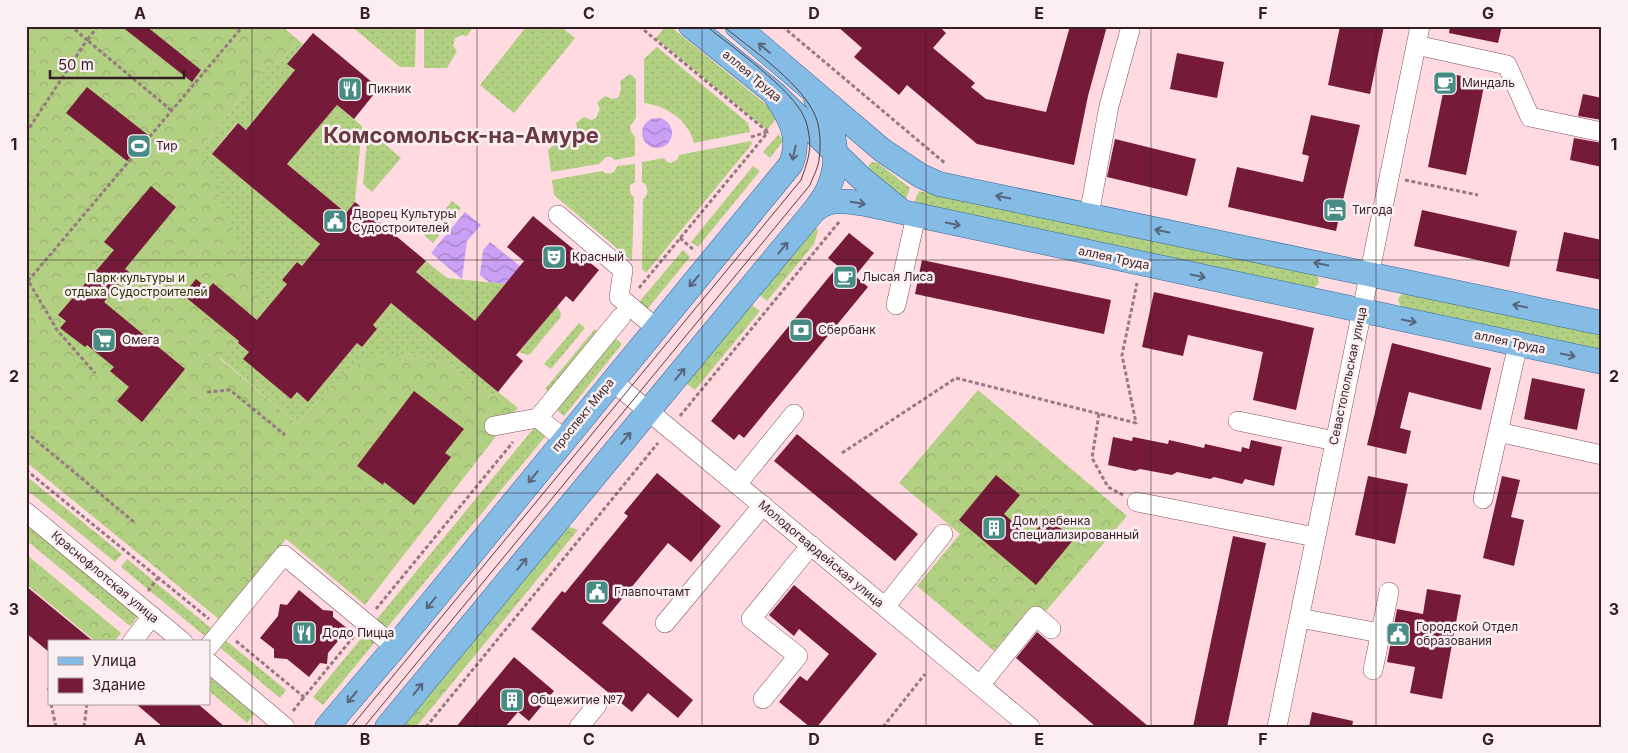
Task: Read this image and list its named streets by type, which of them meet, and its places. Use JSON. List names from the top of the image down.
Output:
{
  "streets": {
    "main road": ["аллея Труда", "проспект Мира"],
    "street": ["Севастопольская улица", "Молодогвардейская улица", "Краснофлотская улица"]
  },
  "crossings": [
    ["аллея Труда", "Севастопольская улица"],
    ["аллея Труда", "проспект Мира"],
    ["проспект Мира", "Молодогвардейская улица"]
  ],
  "districts": ["Комсомольск-на-Амуре"],
  "parks": ["Парк культуры и отдыха Судостроителей"],
  "places": {
    "cafe": ["Миндаль", "Лысая Лиса"],
    "restaurant": ["Пикник", "Додо Пицца"],
    "sports": ["Тир"],
    "hotel": ["Тигода"],
    "public building": ["Дворец Культуры Судостроителей", "Главпочтамт", "Городской Отдел образования"],
    "theatre": ["Красный"],
    "bank": ["Сбербанк"],
    "supermarket": ["Омега"],
    "building": ["Дом ребенка специализированный", "Общежитие №7"]
  },
  "legend": ["Улица", "Здание"],
  "scale_bar": "50 m",
  "grid": {
    "columns": [
      "A",
      "B",
      "C",
      "D",
      "E",
      "F",
      "G"
    ],
    "rows": ["1", "2", "3"]
  }
}
